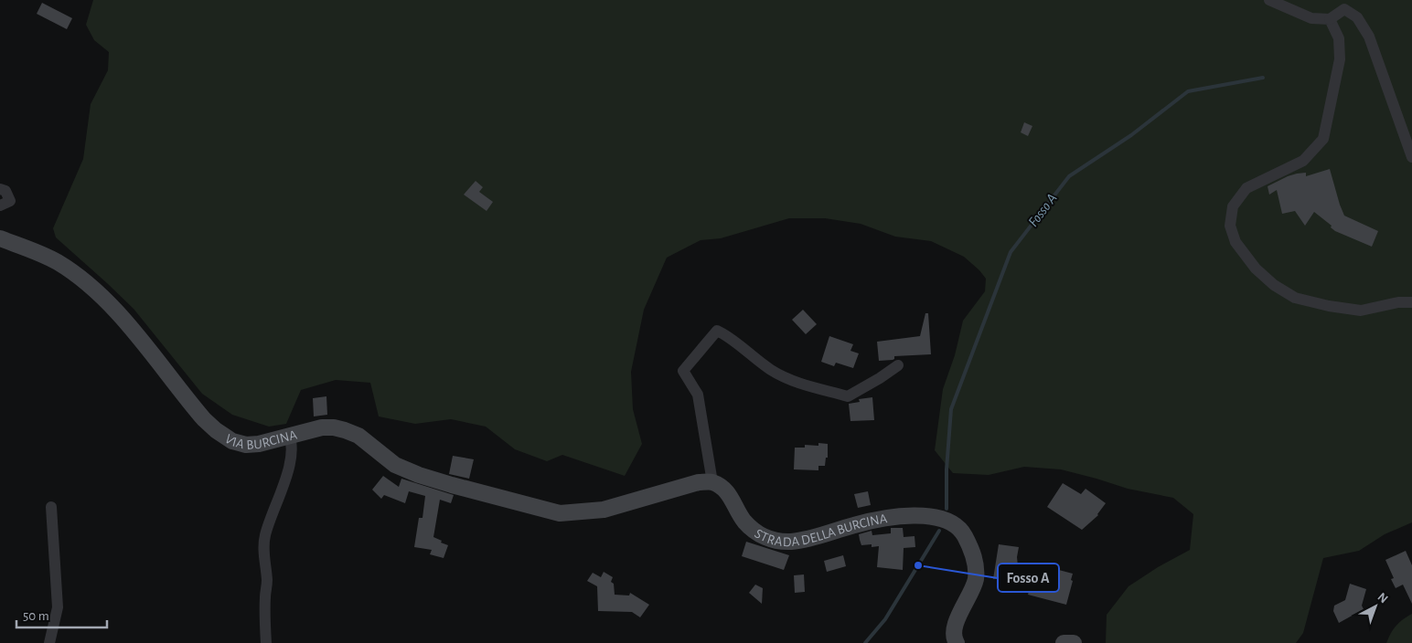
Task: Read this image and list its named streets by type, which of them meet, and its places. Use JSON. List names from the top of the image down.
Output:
{
  "streets": {
    "street": ["VIA BURCINA", "STRADA DELLA BURCINA"]
  },
  "crossings": [
    ["VIA BURCINA", "STRADA DELLA BURCINA"]
  ],
  "water": ["Fosso A"],
  "places": ["Fosso A"],
  "scale_bar": "50 m",
  "north": "top right"
}
